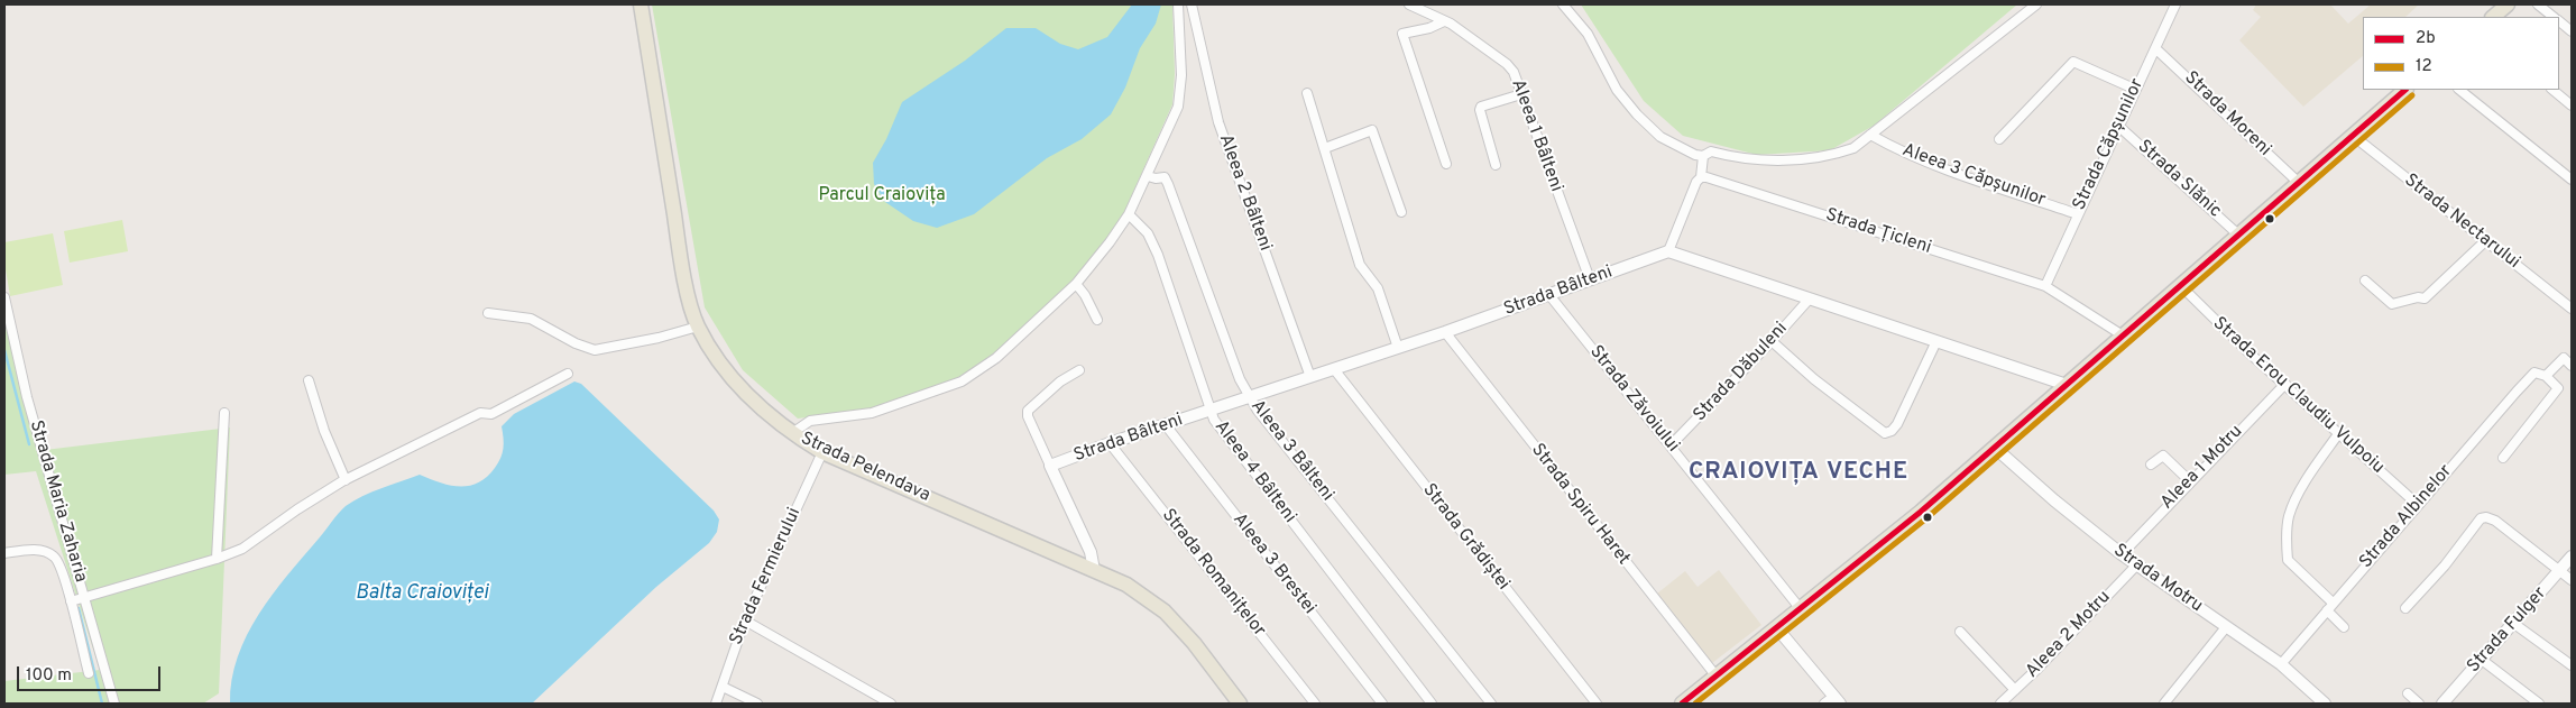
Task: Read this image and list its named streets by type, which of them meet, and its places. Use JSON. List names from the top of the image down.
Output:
{
  "streets": {
    "main road": ["Strada Pelendava"],
    "street": [
      "Strada Moreni",
      "Aleea 1 Bâlteni",
      "Strada Căpșunilor",
      "Aleea 3 Căpșunilor",
      "Strada Slănic",
      "Aleea 2 Bâlteni",
      "Strada Nectarului",
      "Strada Țicleni",
      "Strada Bâlteni",
      "Strada Dăbuleni",
      "Strada Erou Claudiu Vulpoiu",
      "Strada Zăvoiului",
      "Aleea 3 Bâlteni",
      "Aleea 1 Motru",
      "Aleea 4 Bâlteni",
      "Strada Maria Zaharia",
      "Strada Spiru Haret",
      "Strada Albinelor",
      "Strada Grădiștei",
      "Aleea 3 Brestei",
      "Strada Romanițelor",
      "Strada Fermierului",
      "Strada Motru",
      "Strada Fulger",
      "Aleea 2 Motru"
    ]
  },
  "crossings": [
    ["Strada Moreni", "Strada Căpșunilor"],
    ["Aleea 1 Bâlteni", "Strada Bâlteni"],
    ["Strada Căpșunilor", "Aleea 3 Căpșunilor"],
    ["Strada Căpșunilor", "Strada Slănic"],
    ["Strada Căpșunilor", "Strada Țicleni"],
    ["Aleea 2 Bâlteni", "Strada Bâlteni"],
    ["Strada Bâlteni", "Strada Zăvoiului"],
    ["Strada Bâlteni", "Aleea 3 Bâlteni"],
    ["Strada Bâlteni", "Strada Pelendava"],
    ["Strada Bâlteni", "Aleea 4 Bâlteni"],
    ["Strada Bâlteni", "Strada Spiru Haret"],
    ["Strada Bâlteni", "Strada Grădiștei"],
    ["Strada Bâlteni", "Aleea 3 Brestei"],
    ["Strada Bâlteni", "Strada Romanițelor"],
    ["Strada Dăbuleni", "Strada Zăvoiului"],
    ["Strada Erou Claudiu Vulpoiu", "Aleea 1 Motru"],
    ["Strada Erou Claudiu Vulpoiu", "Strada Albinelor"],
    ["Strada Pelendava", "Strada Fermierului"],
    ["Aleea 1 Motru", "Strada Motru"],
    ["Strada Albinelor", "Strada Motru"],
    ["Strada Motru", "Aleea 2 Motru"]
  ],
  "districts": ["CRAIOVIȚA VECHE"],
  "water": ["Balta Craioviței"],
  "parks": ["Parcul Craiovița"],
  "lines": ["transit line 2b", "transit line 12"],
  "legend": ["2b", "12"],
  "scale_bar": "100 m"
}
